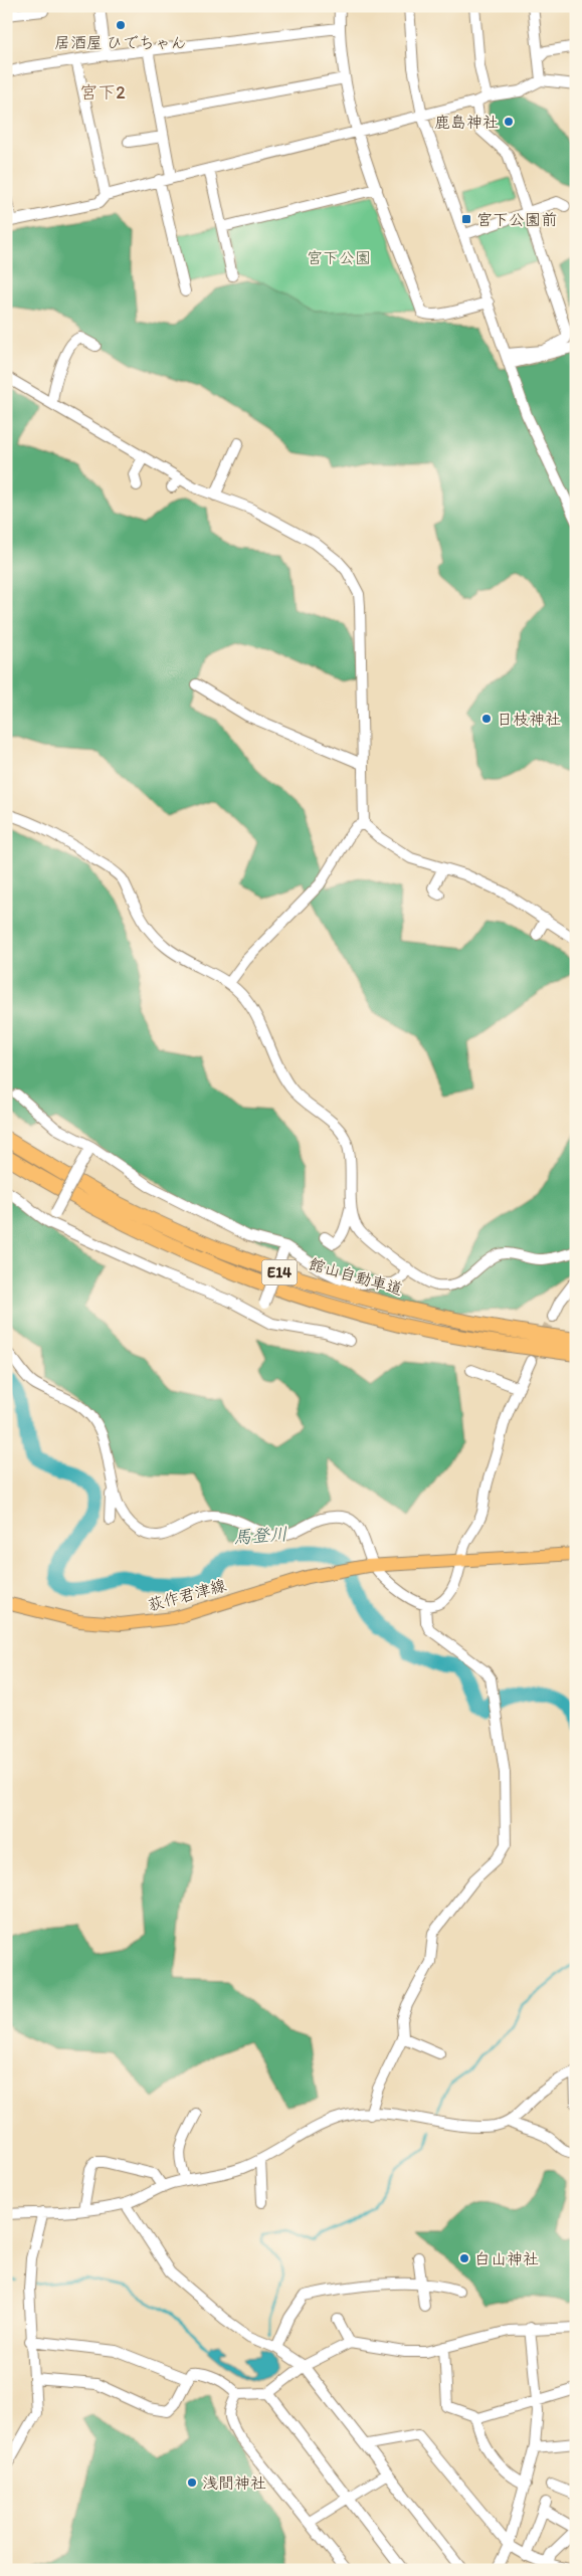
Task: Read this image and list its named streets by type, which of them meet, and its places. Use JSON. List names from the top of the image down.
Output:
{
  "streets": {
    "highway": ["E14", "館山自動車道"],
    "main road": ["荻作君津線"]
  },
  "districts": ["宮下2"],
  "water": ["馬登川"],
  "parks": ["宮下公園"],
  "places": {
    "other": [
      "居酒屋 ひでちゃん",
      "鹿島神社",
      "日枝神社",
      "白山神社",
      "浅間神社"
    ],
    "transit": ["宮下公園前"]
  }
}
